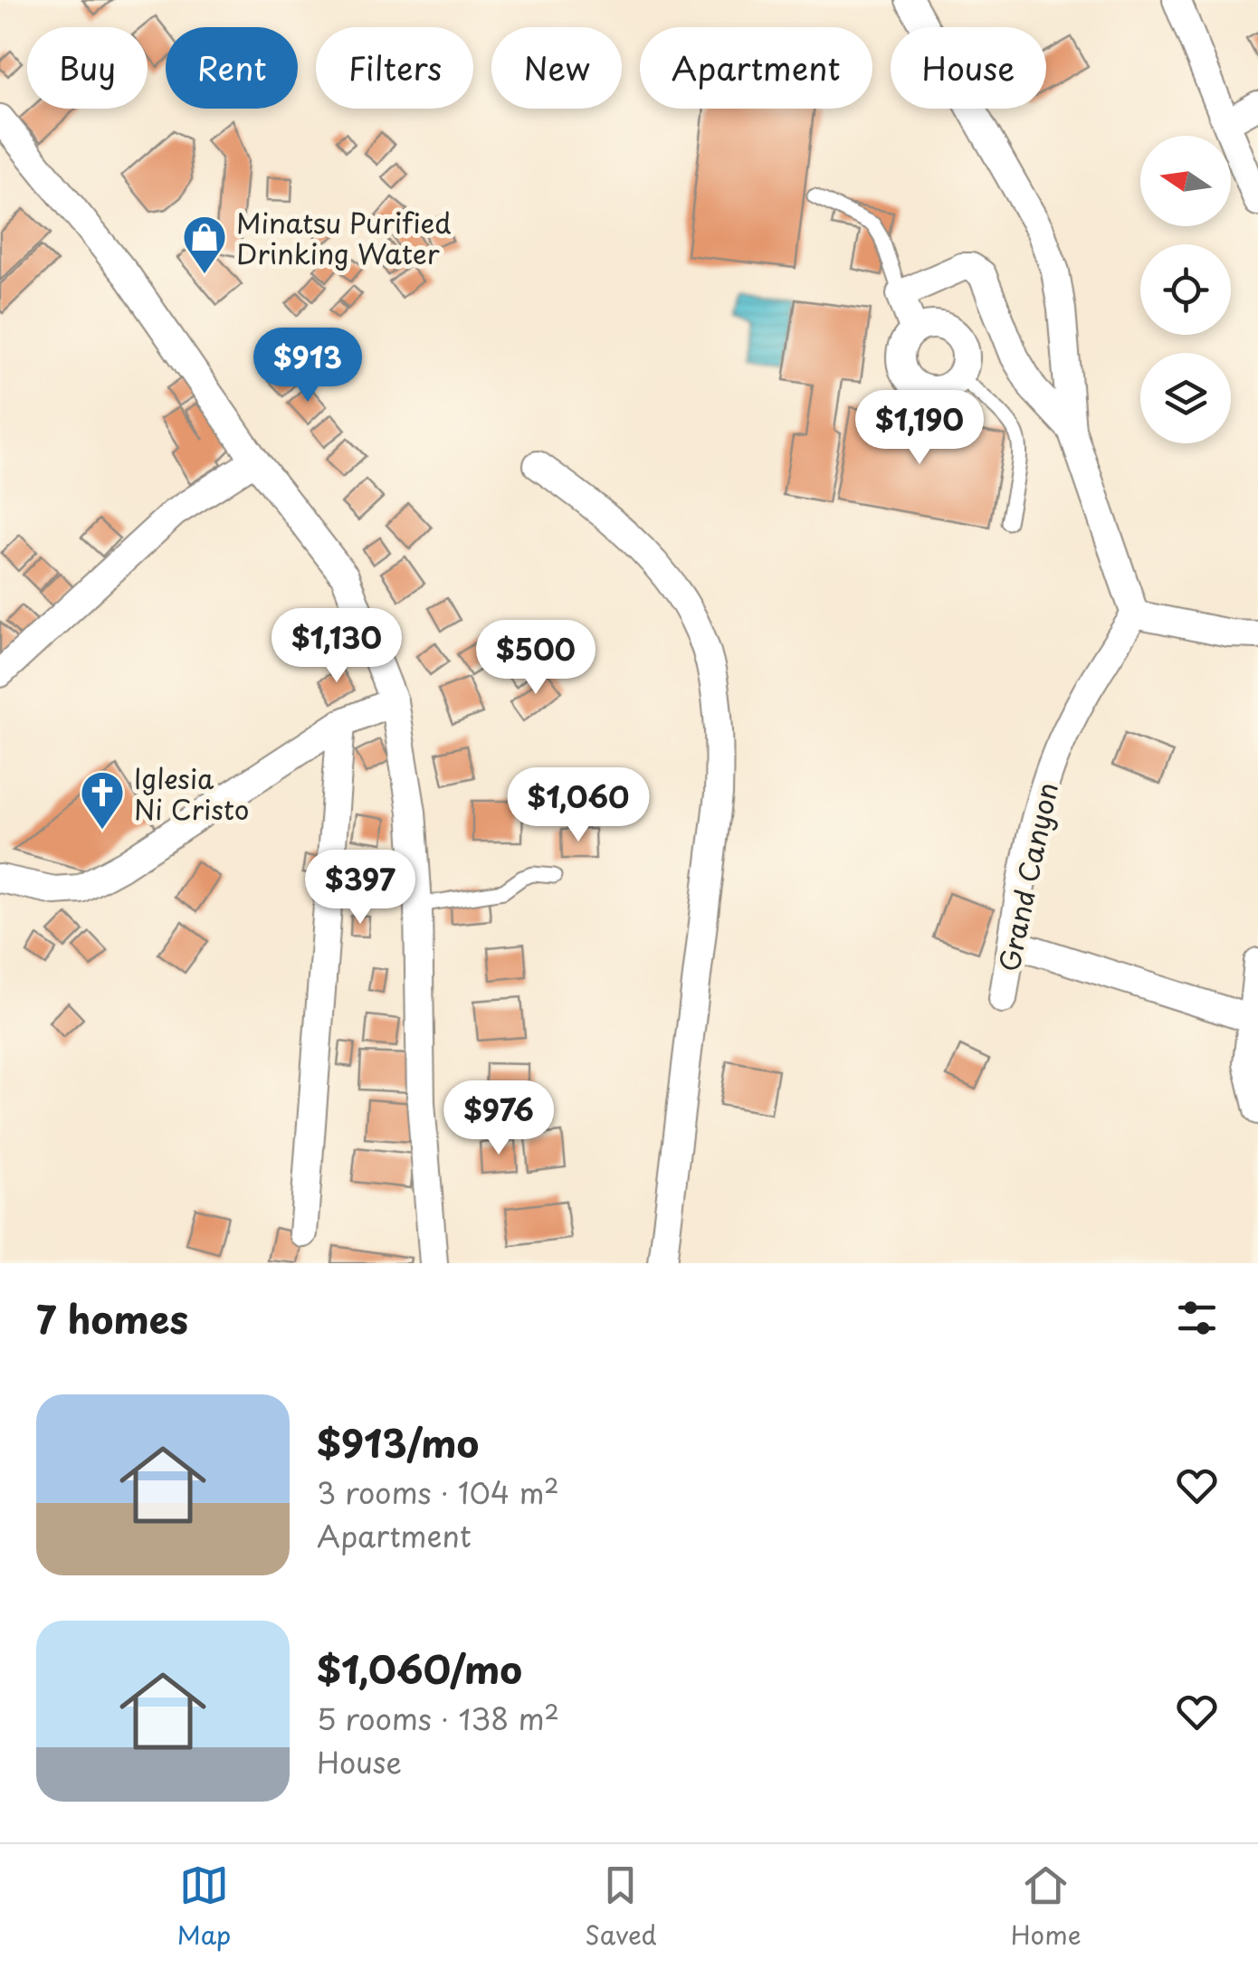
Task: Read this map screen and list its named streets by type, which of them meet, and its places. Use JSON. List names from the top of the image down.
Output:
{
  "streets": {
    "street": ["Grand Canyon"]
  },
  "places": {
    "shop": ["Minatsu Purified Drinking Water"],
    "church": ["Iglesia Ni Cristo"]
  },
  "north": "left",
  "page": {
    "chip": [
      "Buy",
      "Rent",
      "Filters",
      "New",
      "Apartment",
      "House"
    ],
    "price": [
      "$913",
      "$1,190",
      "$1,130",
      "$500",
      "$1,060",
      "$397",
      "$976"
    ],
    "heading": "7 homes",
    "list": [
      {
        "name": "$913/mo",
        "note": "3 rooms · 104 m² · Apartment"
      },
      {
        "name": "$1,060/mo",
        "note": "5 rooms · 138 m² · House"
      }
    ],
    "tabs": ["Map", "Saved", "Home"]
  }
}
